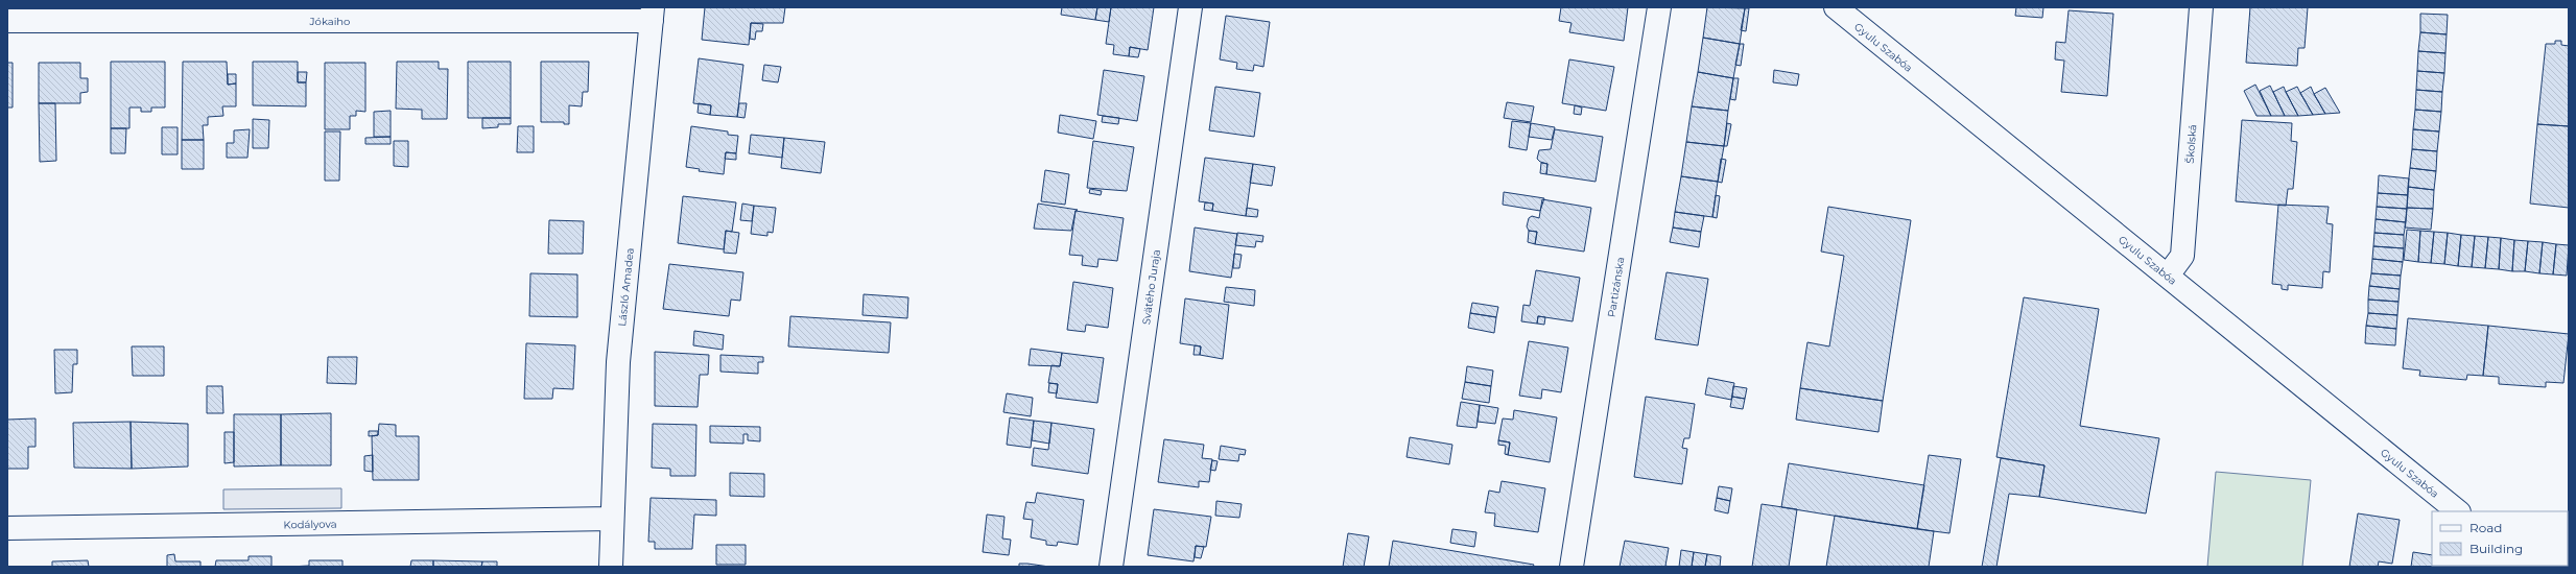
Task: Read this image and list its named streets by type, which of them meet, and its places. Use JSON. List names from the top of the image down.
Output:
{
  "streets": {
    "street": [
      "Jókaiho",
      "Gyulu Szabóa",
      "Školská",
      "László Amadea",
      "Svätého Juraja",
      "Partizánska",
      "Kodályova"
    ]
  },
  "crossings": [
    ["Jókaiho", "László Amadea"],
    ["Gyulu Szabóa", "Školská"],
    ["László Amadea", "Kodályova"]
  ],
  "legend": ["Road", "Building"]
}
